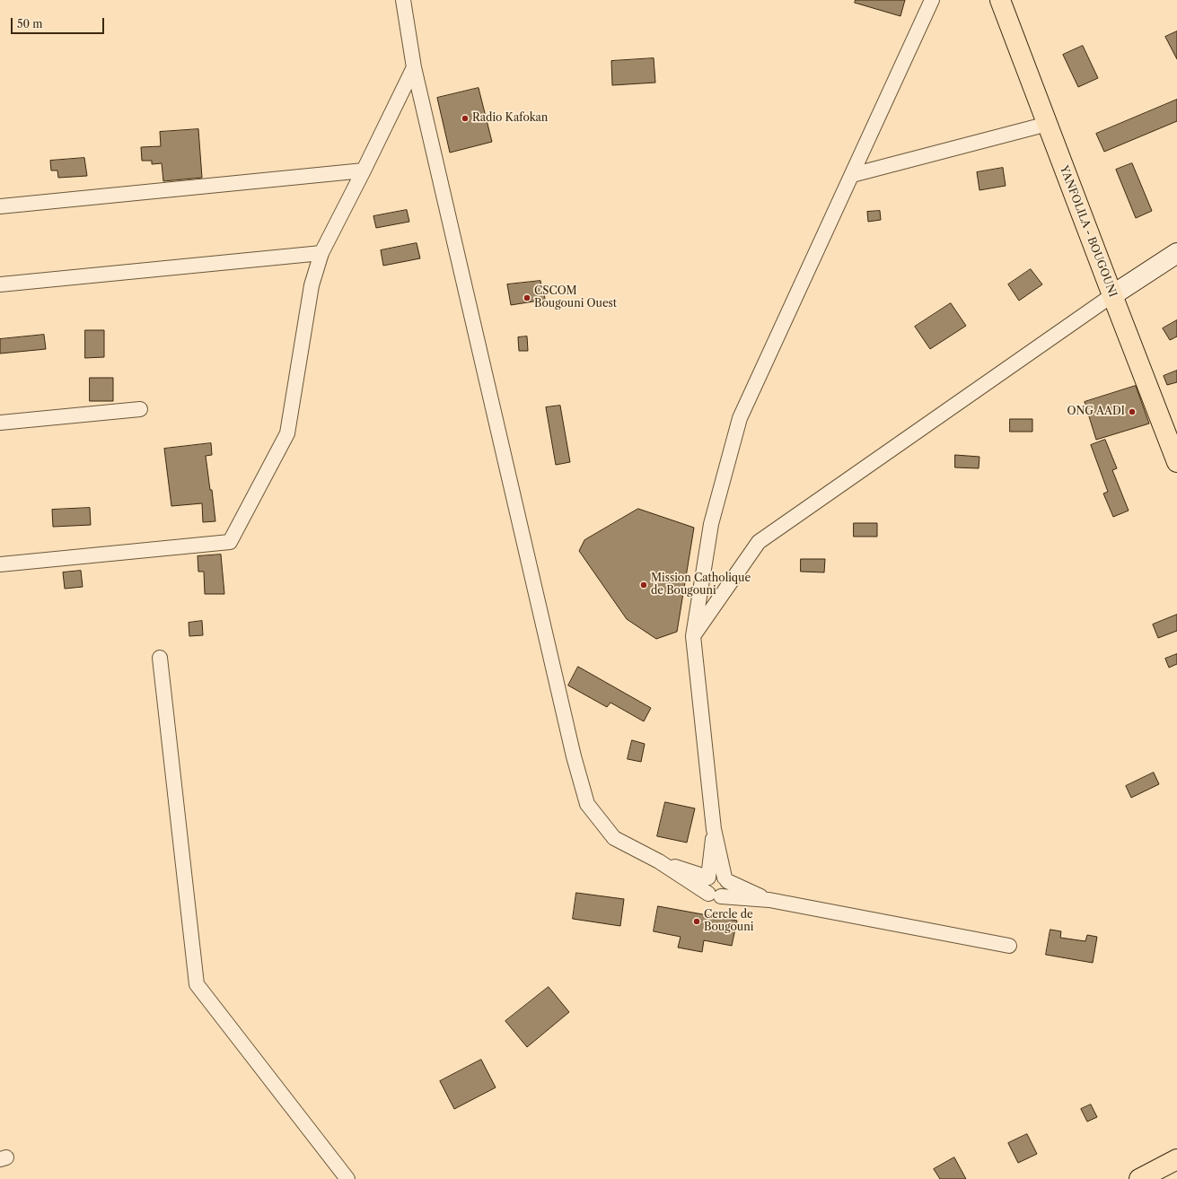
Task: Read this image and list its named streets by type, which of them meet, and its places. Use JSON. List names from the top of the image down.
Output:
{
  "streets": {
    "main road": ["YANFOLILA - BOUGOUNI"]
  },
  "places": [
    "Radio Kafokan",
    "CSCOM Bougouni Ouest",
    "ONG AADI",
    "Mission Catholique de Bougouni",
    "Cercle de Bougouni"
  ],
  "scale_bar": "50 m"
}
